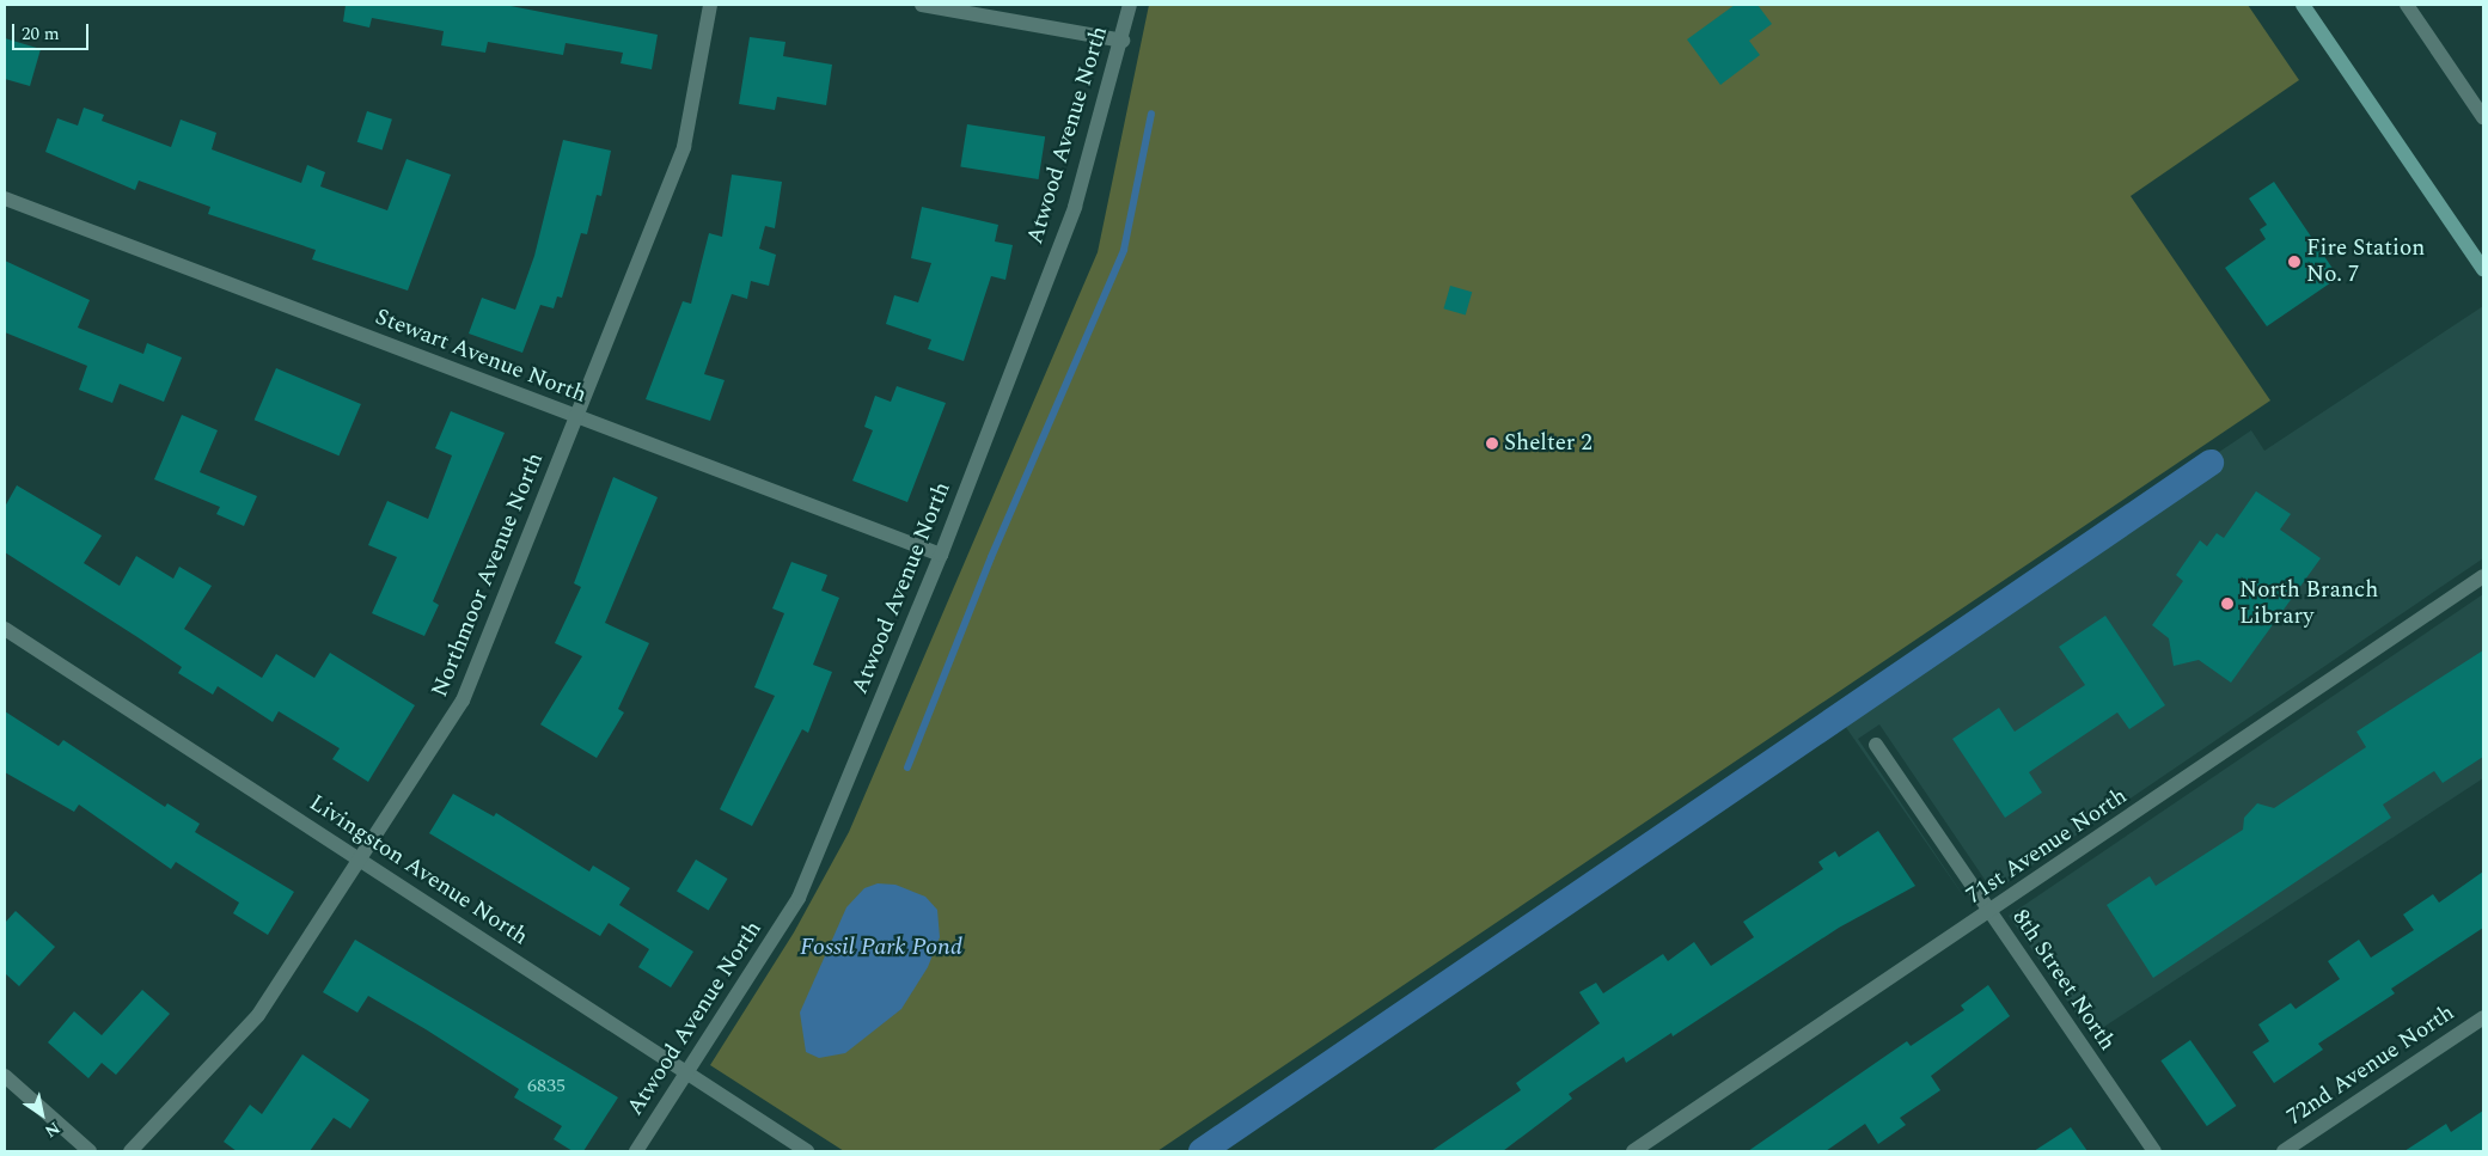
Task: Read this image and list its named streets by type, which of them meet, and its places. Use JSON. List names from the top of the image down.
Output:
{
  "streets": {
    "street": [
      "Atwood Avenue North",
      "Stewart Avenue North",
      "Northmoor Avenue North",
      "71st Avenue North",
      "Livingston Avenue North",
      "8th Street North",
      "72nd Avenue North"
    ]
  },
  "crossings": [
    ["Atwood Avenue North", "Stewart Avenue North"],
    ["Atwood Avenue North", "Livingston Avenue North"],
    ["Stewart Avenue North", "Northmoor Avenue North"],
    ["Northmoor Avenue North", "Livingston Avenue North"],
    ["71st Avenue North", "8th Street North"]
  ],
  "water": ["Fossil Park Pond"],
  "places": ["Fire Station No. 7", "Shelter 2", "North Branch Library"],
  "house_numbers": ["6835"],
  "scale_bar": "20 m",
  "north": "bottom right"
}
